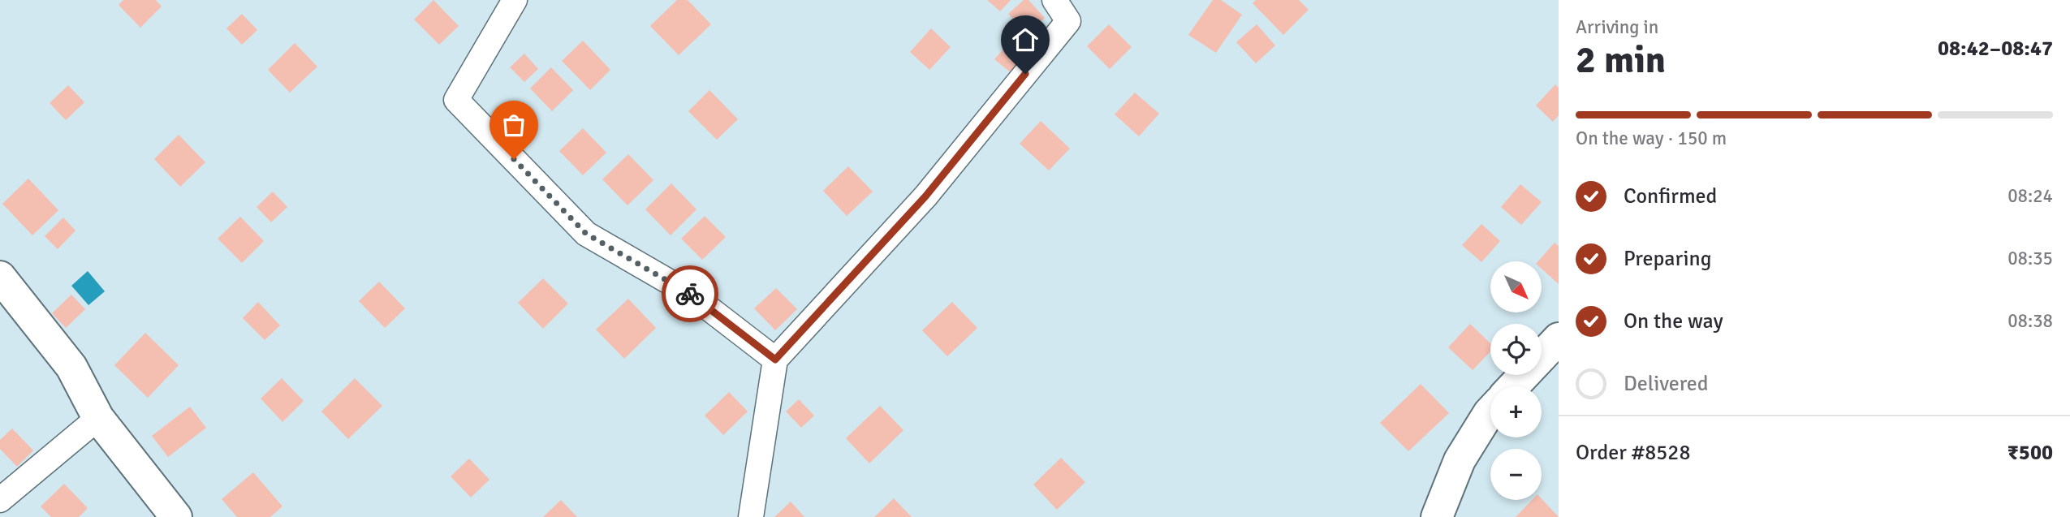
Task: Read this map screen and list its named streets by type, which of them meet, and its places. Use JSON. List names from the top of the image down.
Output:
{
  "north": "bottom right",
  "page": {
    "heading": ["2 min", "Arriving in", "08:42–08:47"],
    "panel": ["Order #8528", "₹500"],
    "bar": "On the way · 150 m",
    "list": [
      ["Confirmed", "08:24"],
      ["Preparing", "08:35"],
      ["On the way", "08:38"],
      "Delivered"
    ],
    "map_buttons": ["+", "−"]
  }
}
